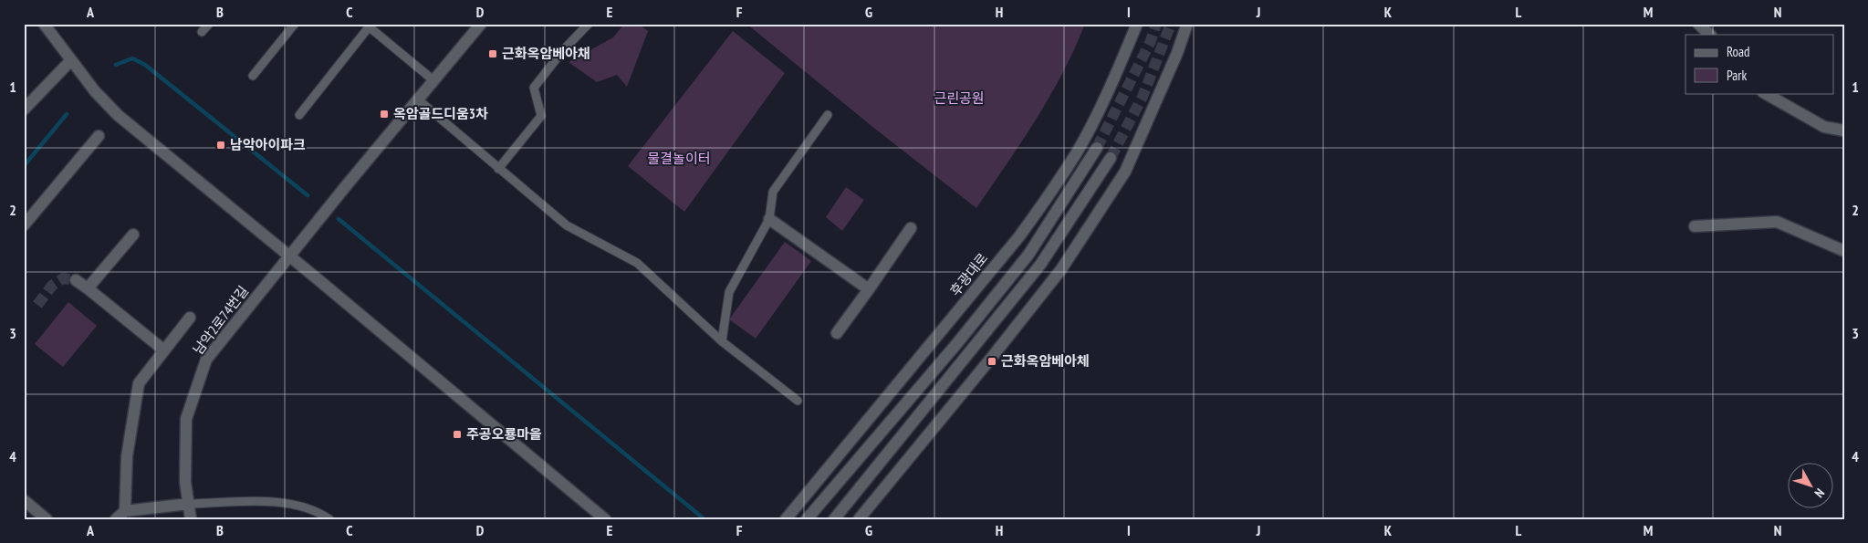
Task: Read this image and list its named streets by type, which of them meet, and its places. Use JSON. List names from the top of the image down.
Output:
{
  "streets": {
    "street": ["후광대로", "남악2로74번길"]
  },
  "parks": ["근린공원", "물결놀이터"],
  "places": {
    "transit": [
      "근화옥암베아채",
      "옥암골드디움3차",
      "남악아이파크",
      "근화옥암베아체",
      "주공오룡마을"
    ]
  },
  "legend": ["Road", "Park"],
  "north": "bottom right",
  "grid": {
    "columns": [
      "A",
      "B",
      "C",
      "D",
      "E",
      "F",
      "G",
      "H",
      "I",
      "J",
      "K",
      "L",
      "M",
      "N"
    ],
    "rows": [
      "1",
      "2",
      "3",
      "4"
    ]
  }
}
